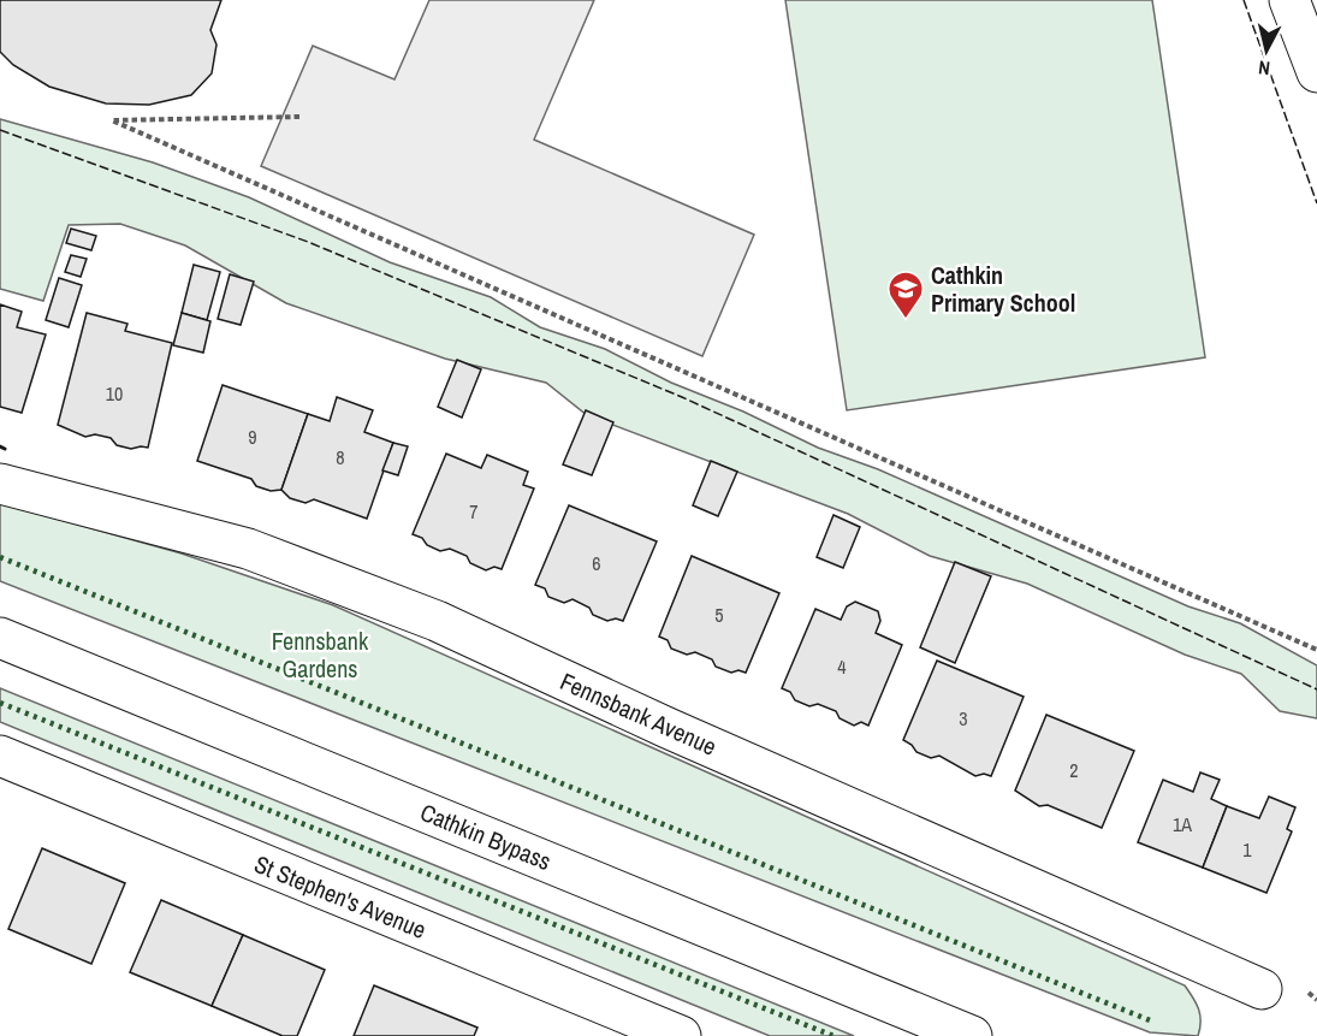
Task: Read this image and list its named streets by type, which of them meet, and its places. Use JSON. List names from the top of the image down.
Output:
{
  "streets": {
    "street": ["Fennsbank Avenue", "Cathkin Bypass", "St Stephen's Avenue"]
  },
  "parks": ["Fennsbank Gardens"],
  "places": {
    "school or university": ["Cathkin Primary School"]
  },
  "house_numbers": [
    "10",
    "9",
    "8",
    "7",
    "6",
    "5",
    "4",
    "3",
    "2",
    "1A",
    "1"
  ],
  "north": "bottom"
}
